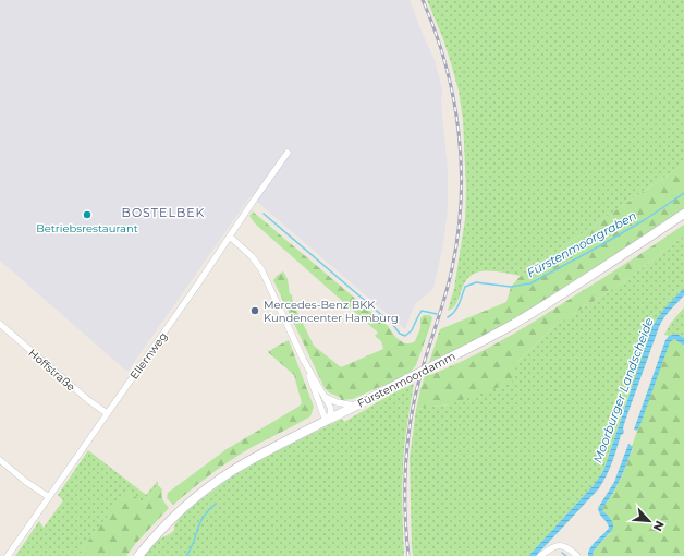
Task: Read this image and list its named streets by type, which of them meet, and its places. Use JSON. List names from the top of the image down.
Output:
{
  "streets": {
    "main road": ["Fürstenmoordamm"],
    "street": ["Ellernweg", "Hoffstraße"]
  },
  "crossings": [
    ["Ellernweg", "Hoffstraße"]
  ],
  "districts": ["BOSTELBEK"],
  "water": ["Fürstenmoorgraben", "Moorburger Landscheide"],
  "places": ["Betriebsrestaurant", "Mercedes-Benz BKK Kundencenter Hamburg"],
  "north": "bottom right"
}
